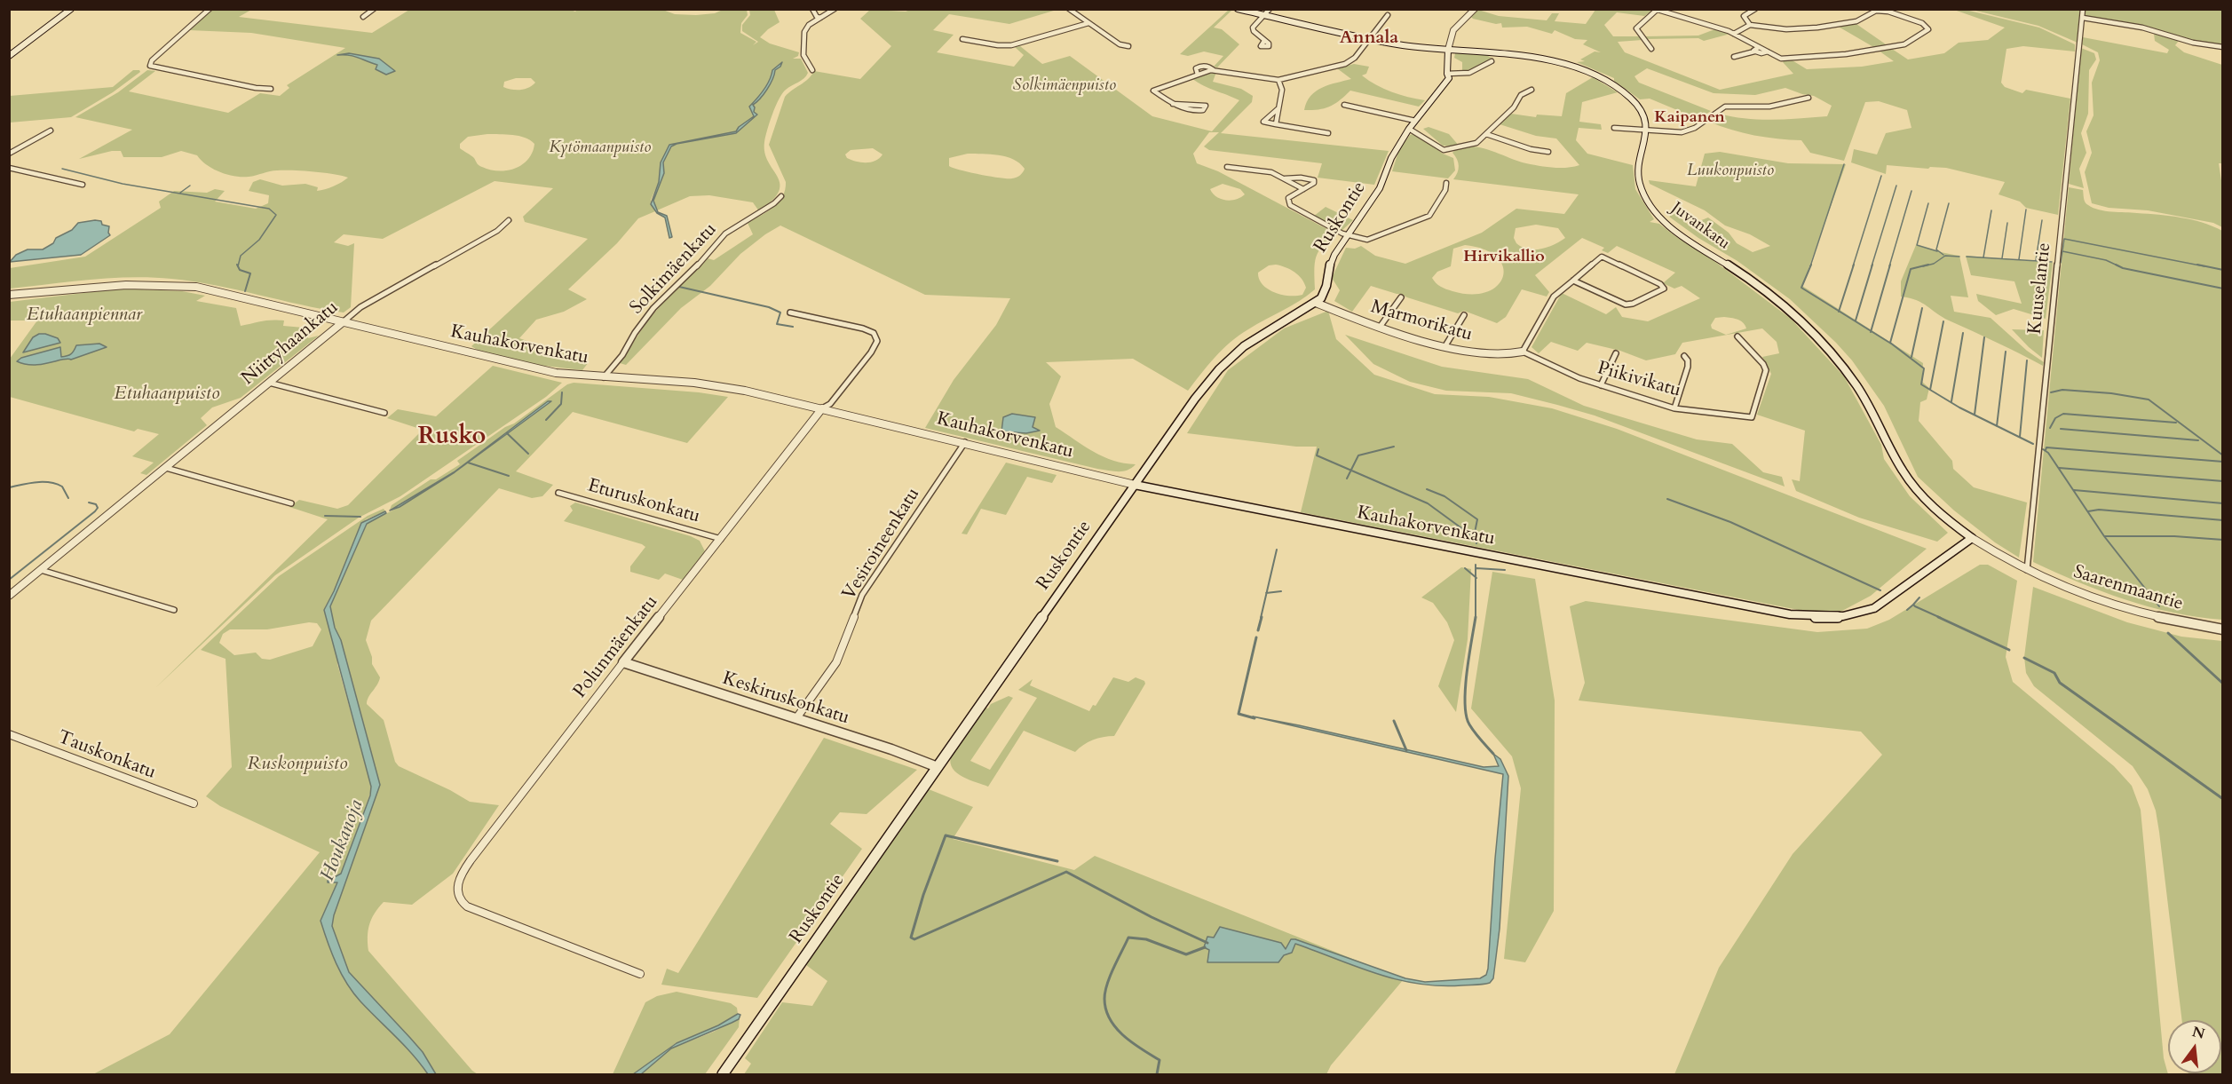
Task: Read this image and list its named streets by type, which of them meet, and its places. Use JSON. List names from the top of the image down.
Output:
{
  "streets": {
    "main road": ["Ruskontie", "Juvankatu", "Kauhakorvenkatu"],
    "street": [
      "Solkimäenkatu",
      "Kuuselantie",
      "Marmorikatu",
      "Niittyhaankatu",
      "Piikivikatu",
      "Eturuskonkatu",
      "Vesiroineenkatu",
      "Saarenmaantie",
      "Polunmäenkatu",
      "Keskiruskonkatu",
      "Tauskonkatu"
    ]
  },
  "crossings": [
    ["Ruskontie", "Marmorikatu"],
    ["Ruskontie", "Kauhakorvenkatu"],
    ["Ruskontie", "Keskiruskonkatu"],
    ["Juvankatu", "Kuuselantie"],
    ["Juvankatu", "Kauhakorvenkatu"],
    ["Juvankatu", "Saarenmaantie"],
    ["Solkimäenkatu", "Kauhakorvenkatu"],
    ["Kuuselantie", "Saarenmaantie"],
    ["Marmorikatu", "Piikivikatu"],
    ["Niittyhaankatu", "Kauhakorvenkatu"],
    ["Kauhakorvenkatu", "Vesiroineenkatu"],
    ["Kauhakorvenkatu", "Polunmäenkatu"],
    ["Eturuskonkatu", "Polunmäenkatu"],
    ["Vesiroineenkatu", "Keskiruskonkatu"],
    ["Polunmäenkatu", "Keskiruskonkatu"]
  ],
  "districts": [
    "Annala",
    "Kaipanen",
    "Hirvikallio",
    "Rusko"
  ],
  "water": ["Houkanoja"],
  "parks": [
    "Solkimäenpuisto",
    "Kytömaanpuisto",
    "Luukonpuisto",
    "Etuhaanpiennar",
    "Etuhaanpuisto",
    "Ruskonpuisto"
  ],
  "north": "top"
}
